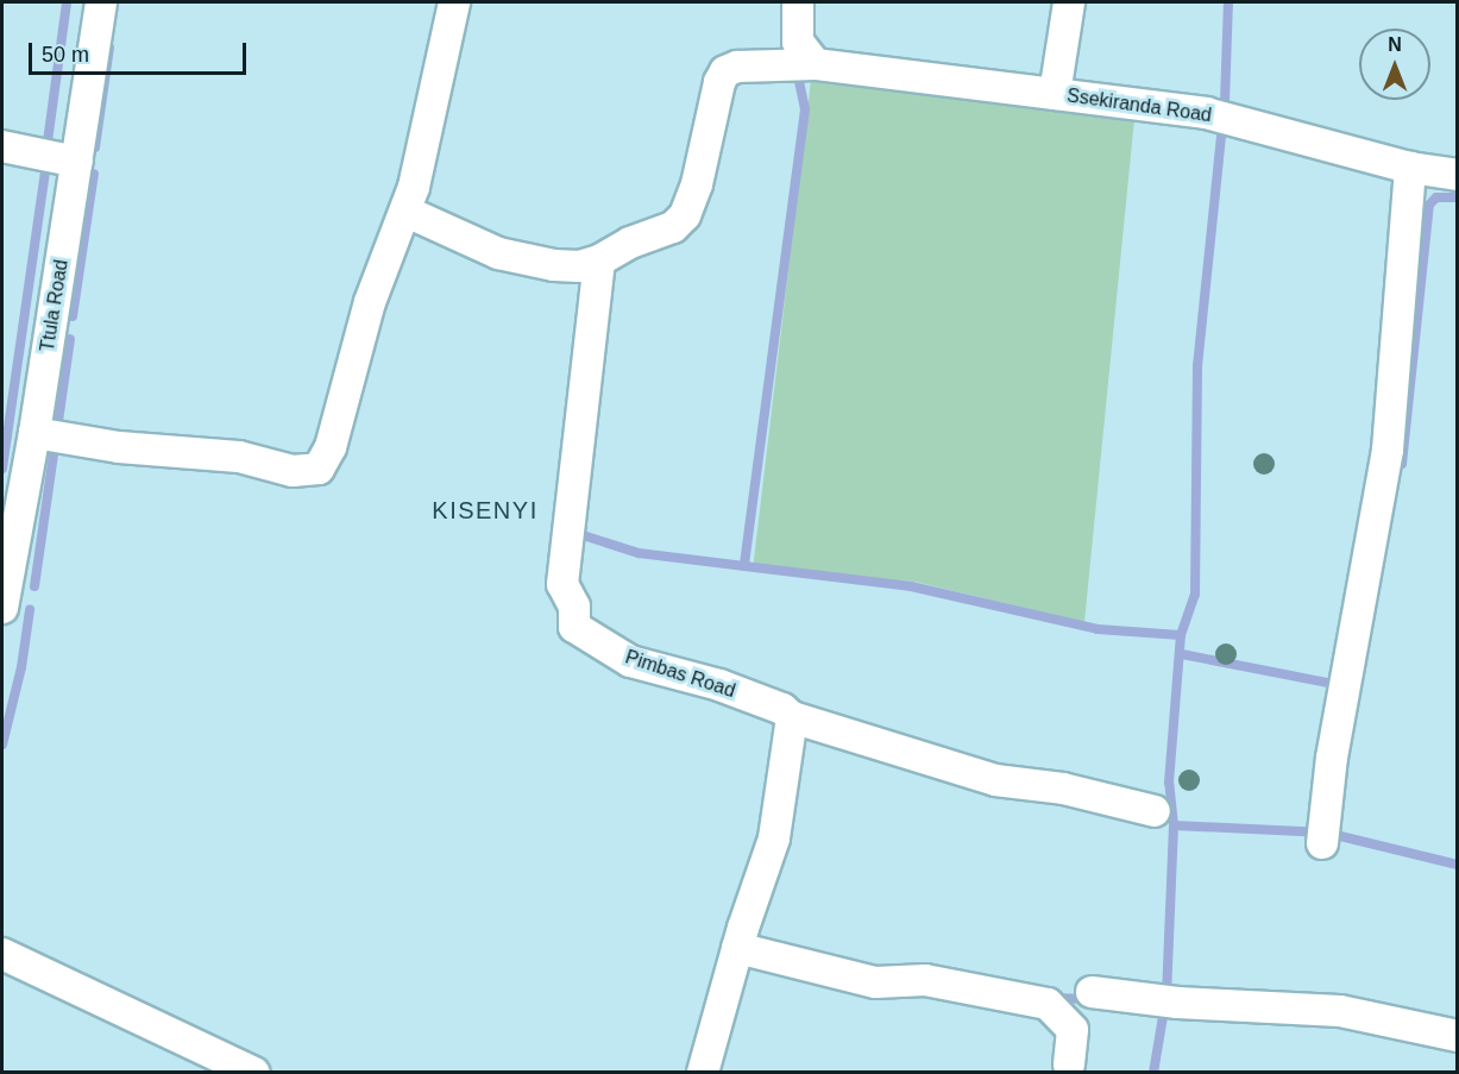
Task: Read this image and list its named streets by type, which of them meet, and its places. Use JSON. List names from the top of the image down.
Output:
{
  "streets": {
    "street": ["Ssekiranda Road", "Ttula Road", "Pimbas Road"]
  },
  "crossings": [
    ["Ssekiranda Road", "Pimbas Road"]
  ],
  "districts": ["KISENYI"],
  "scale_bar": "50 m",
  "north": "top"
}
